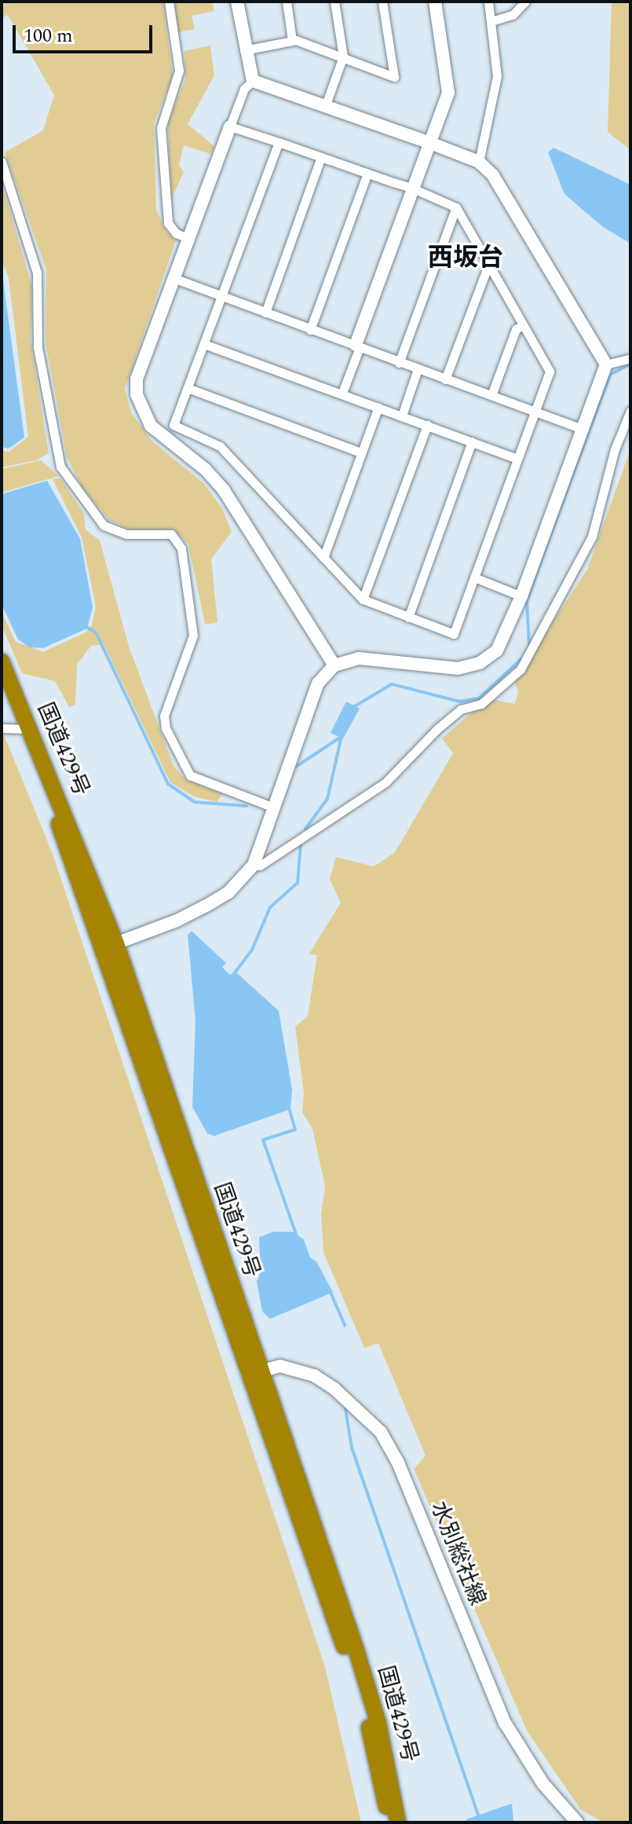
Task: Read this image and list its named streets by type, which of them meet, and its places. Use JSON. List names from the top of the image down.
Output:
{
  "streets": {
    "highway": ["国道429号"],
    "street": ["水別総社線"]
  },
  "crossings": [
    ["国道429号", "水別総社線"]
  ],
  "districts": ["西坂台"],
  "scale_bar": "100 m"
}
